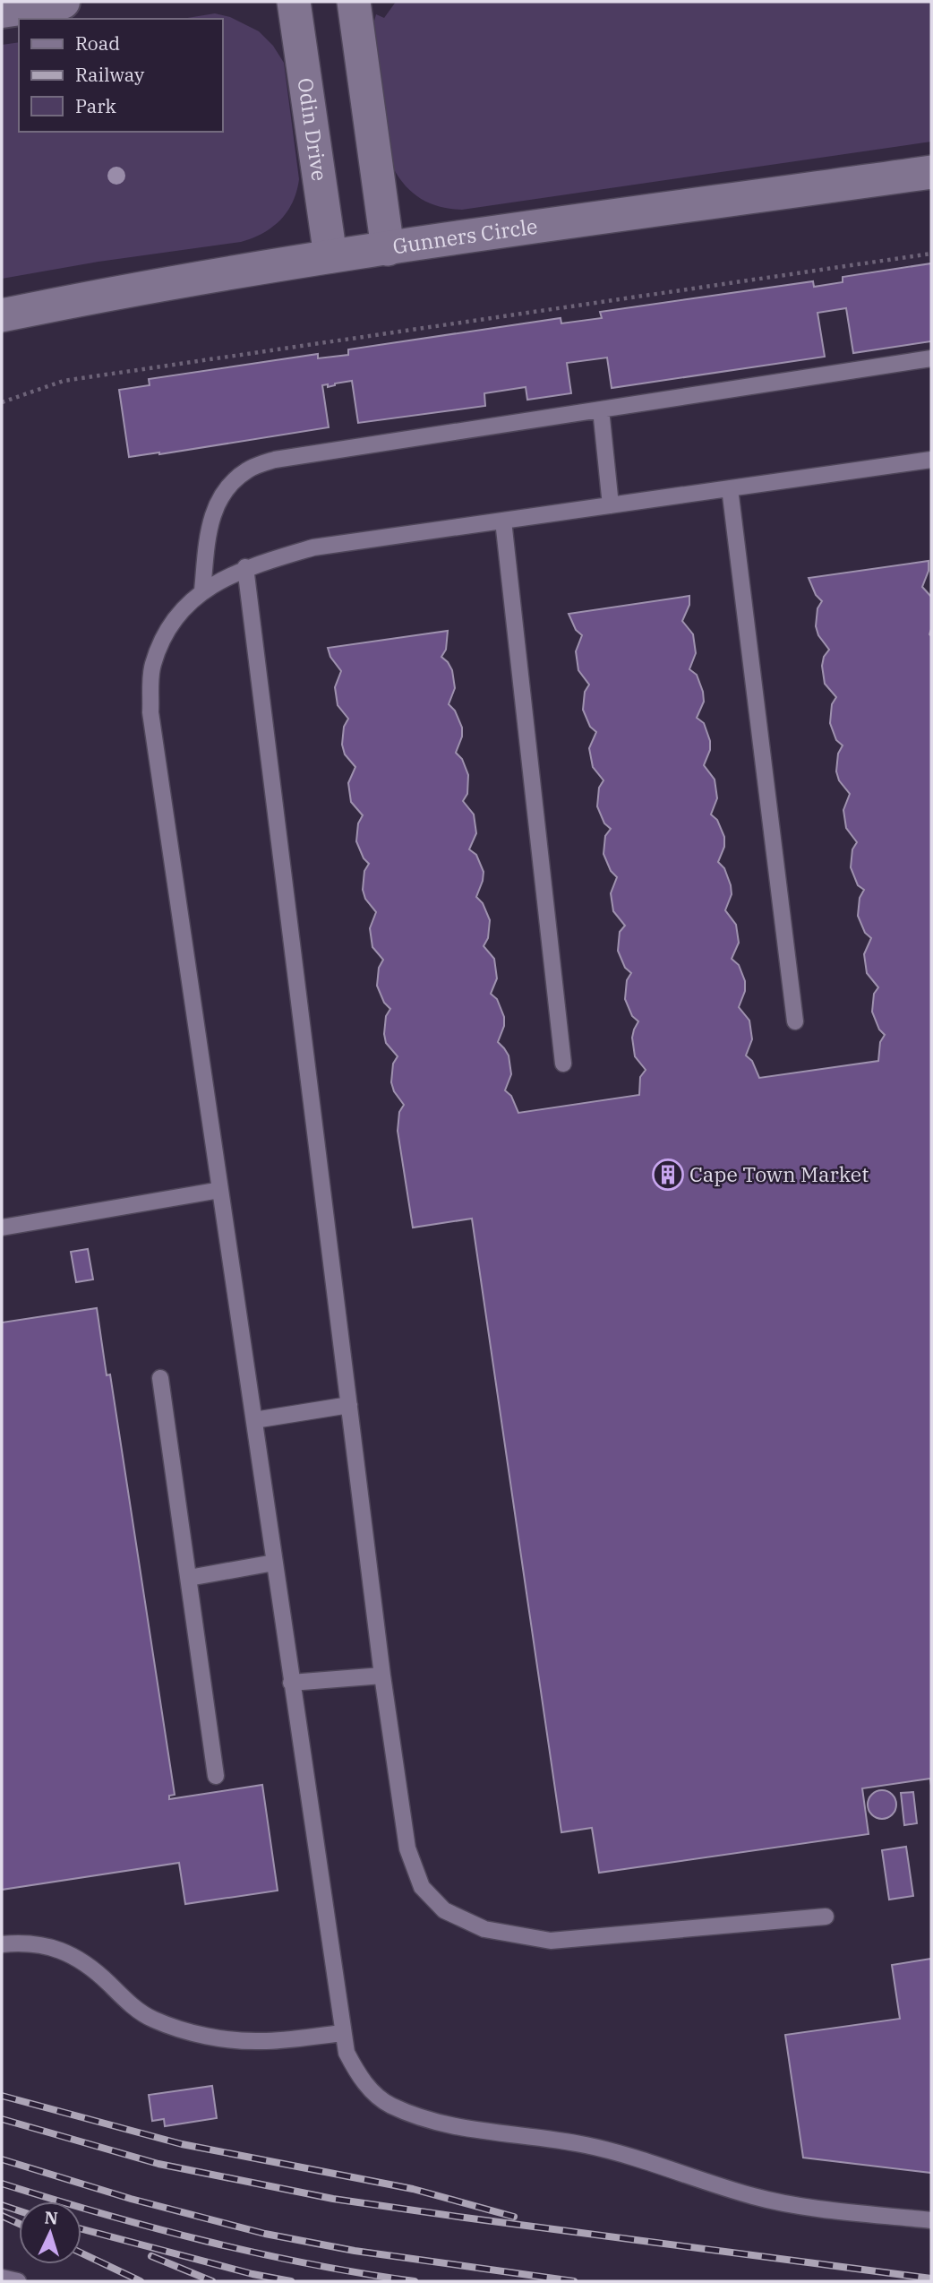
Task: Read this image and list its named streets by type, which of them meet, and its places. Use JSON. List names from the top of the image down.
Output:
{
  "streets": {
    "street": ["Odin Drive", "Gunners Circle"]
  },
  "crossings": [
    ["Odin Drive", "Gunners Circle"]
  ],
  "places": {
    "building": ["Cape Town Market"]
  },
  "legend": ["Road", "Railway", "Park"],
  "north": "top"
}
